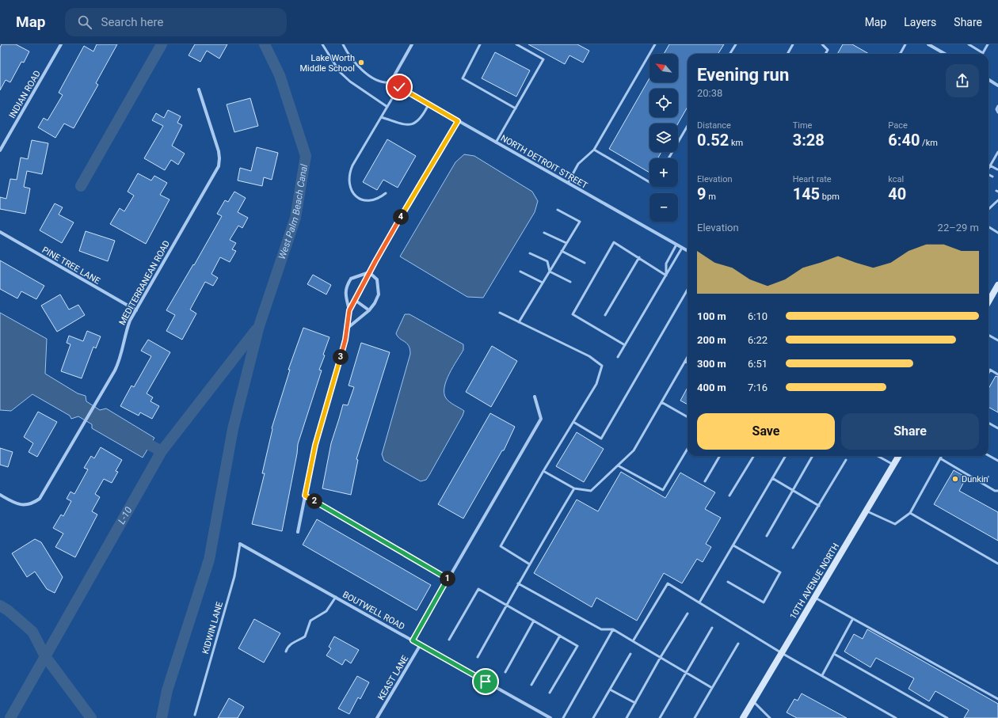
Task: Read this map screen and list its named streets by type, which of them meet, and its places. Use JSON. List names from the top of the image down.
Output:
{
  "streets": {
    "street": [
      "INDIAN ROAD",
      "NORTH DETROIT STREET",
      "PINE TREE LANE",
      "MEDITERRANEAN ROAD",
      "10TH AVENUE NORTH",
      "BOUTWELL ROAD",
      "KEAST LANE"
    ],
    "lane": ["KIDWIN LANE"]
  },
  "crossings": [
    ["PINE TREE LANE", "MEDITERRANEAN ROAD"],
    ["BOUTWELL ROAD", "KIDWIN LANE"],
    ["BOUTWELL ROAD", "KEAST LANE"]
  ],
  "water": ["West Palm Beach Canal", "L-10"],
  "places": ["Lake Worth Middle School", "Dunkin'"],
  "north": "top left",
  "page": {
    "header": "Map",
    "search": "Search here",
    "nav": ["Map", "Layers", "Share"],
    "map_buttons": ["+", "−"],
    "heading": ["Evening run", "20:38"],
    "stats": [
      ["Distance", "0.52 km"],
      ["Time", "3:28"],
      ["Pace", "6:40 /km"],
      ["Elevation", "9 m"],
      ["Heart rate", "145 bpm"],
      ["kcal", "40"]
    ],
    "pins": [
      "4",
      "3",
      "2",
      "1"
    ],
    "chart": ["Elevation", "22–29 m"],
    "list": [
      {
        "name": "100 m",
        "note": "6:10"
      },
      {
        "name": "200 m",
        "note": "6:22"
      },
      {
        "name": "300 m",
        "note": "6:51"
      },
      {
        "name": "400 m",
        "note": "7:16"
      }
    ],
    "buttons": ["Save", "Share"]
  }
}
